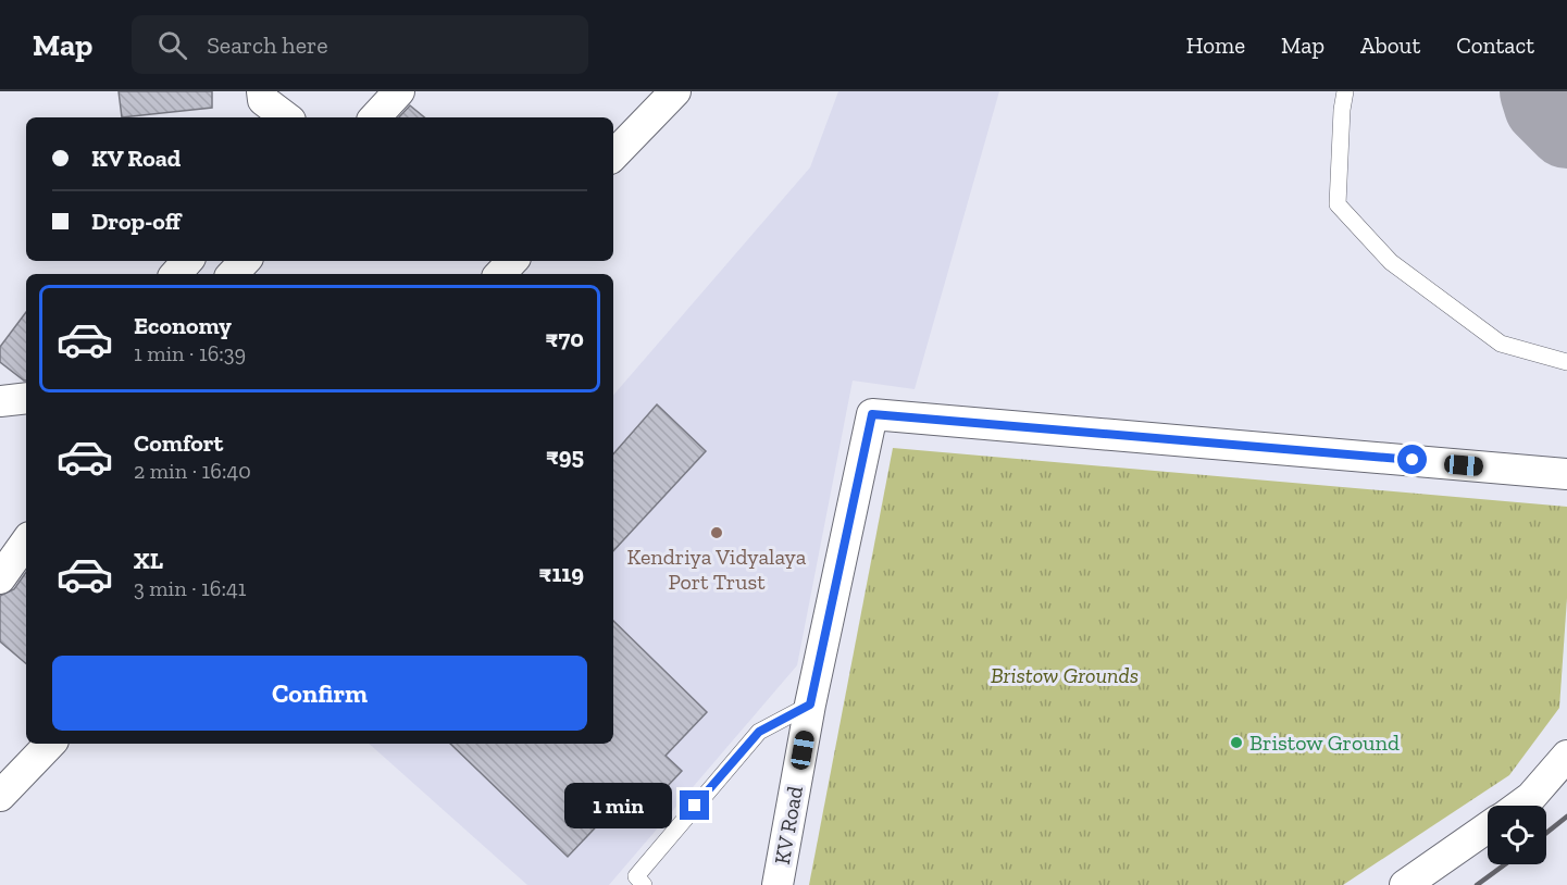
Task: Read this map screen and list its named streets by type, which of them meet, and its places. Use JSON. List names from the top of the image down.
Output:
{
  "streets": {
    "street": ["KV Road"]
  },
  "parks": ["Bristow Grounds"],
  "places": ["Kendriya Vidyalaya Port Trust", "Bristow Ground"],
  "page": {
    "header": "Map",
    "search": "Search here",
    "nav": [
      "Home",
      "Map",
      "About",
      "Contact"
    ],
    "banner": ["KV Road", "Drop-off"],
    "list": [
      {
        "name": "Economy",
        "note": "1 min · 16:39",
        "value": "₹70"
      },
      {
        "name": "Comfort",
        "note": "2 min · 16:40",
        "value": "₹95"
      },
      {
        "name": "XL",
        "note": "3 min · 16:41",
        "value": "₹119"
      }
    ],
    "buttons": "Confirm",
    "bubble": "1 min"
  }
}
